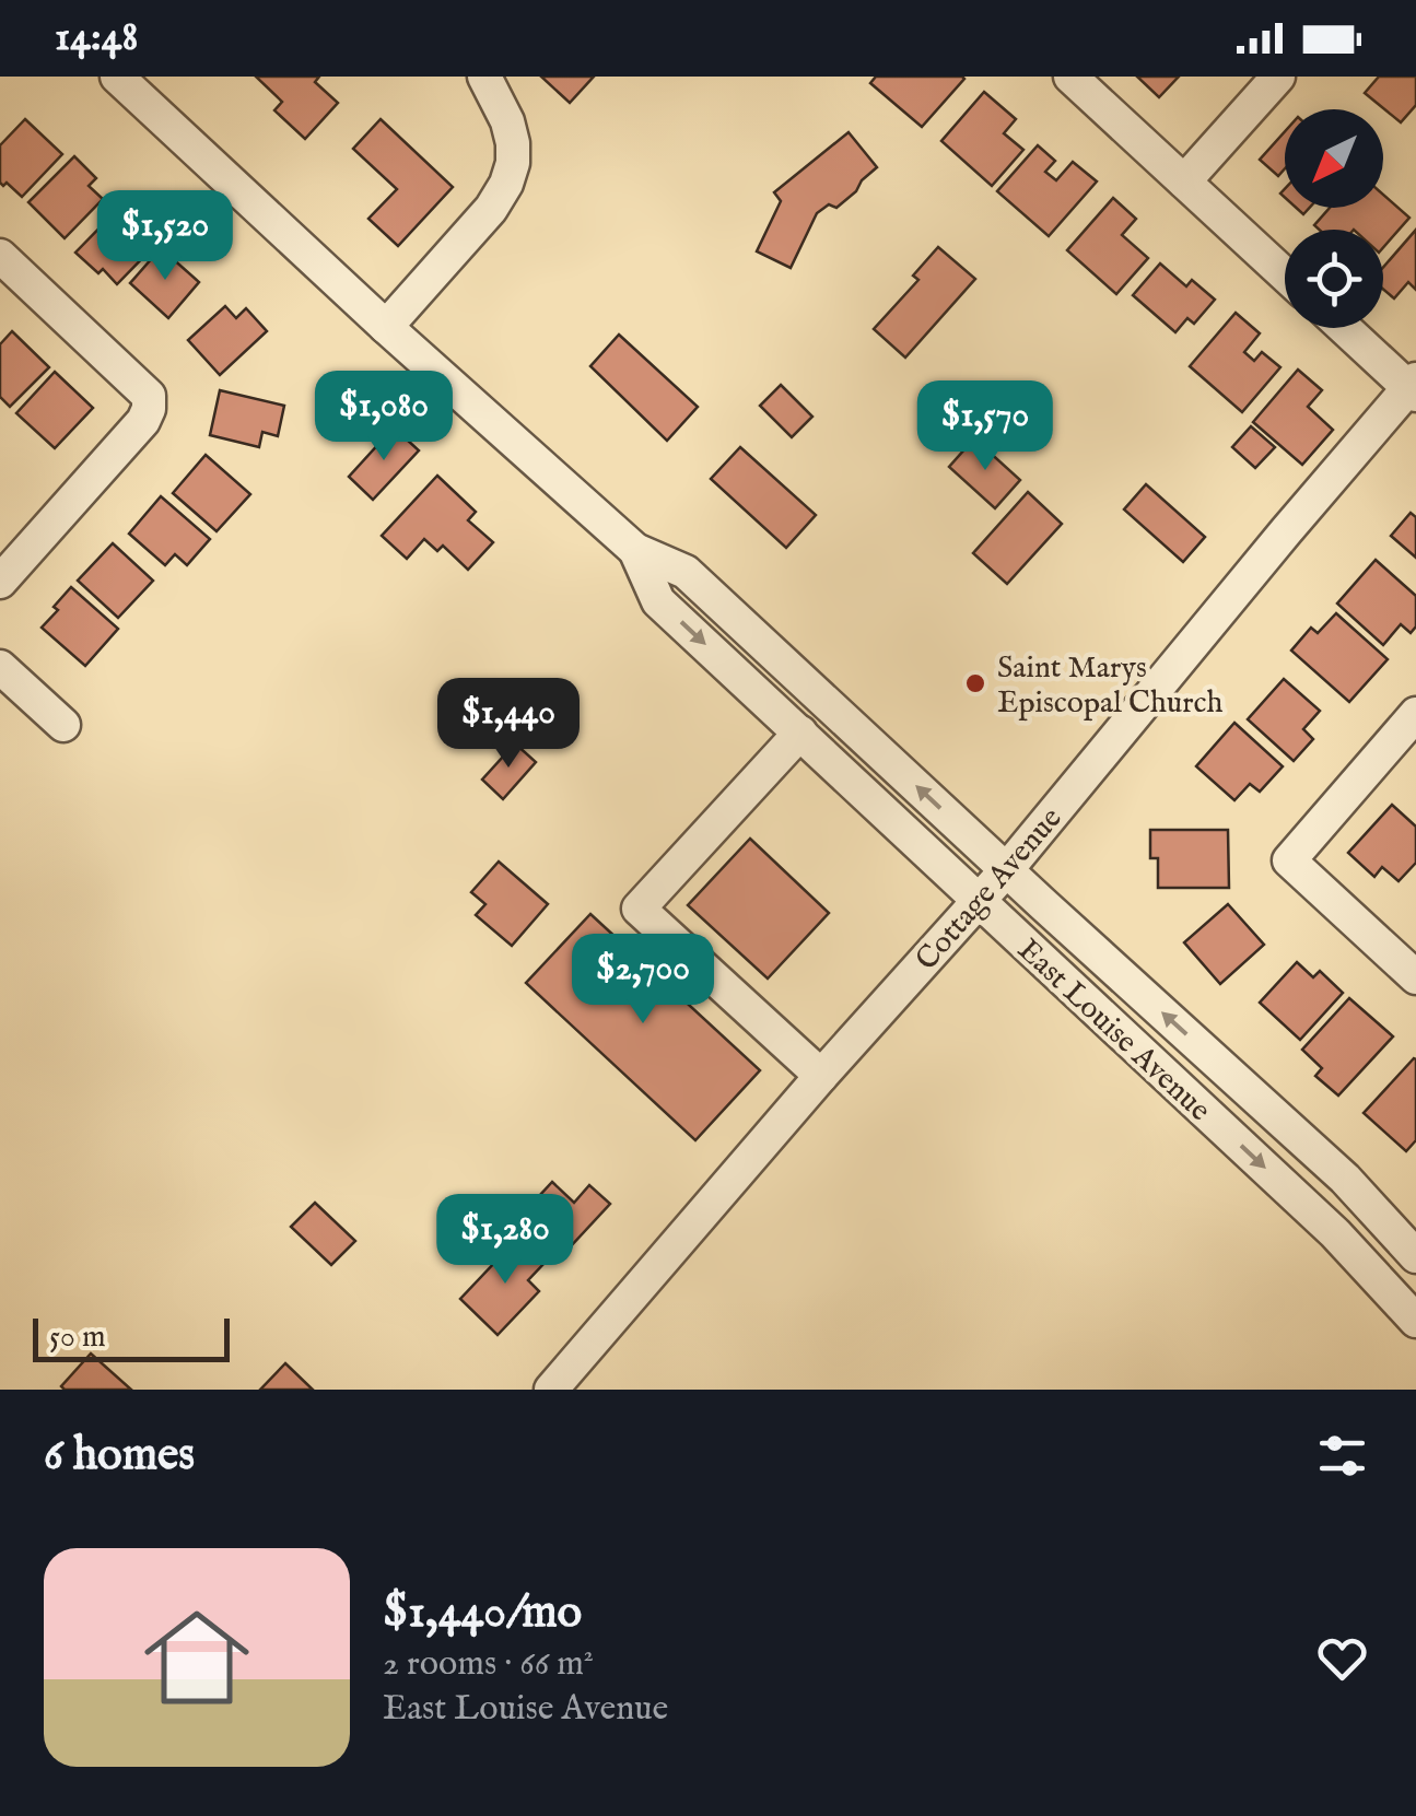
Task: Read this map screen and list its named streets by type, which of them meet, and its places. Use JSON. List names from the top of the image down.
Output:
{
  "streets": {
    "street": ["Cottage Avenue", "East Louise Avenue"]
  },
  "crossings": [
    ["Cottage Avenue", "East Louise Avenue"]
  ],
  "places": ["Saint Marys Episcopal Church"],
  "scale_bar": "50 m",
  "north": "bottom left",
  "page": {
    "status": "14:48",
    "price": [
      "$1,520",
      "$1,080",
      "$1,570",
      "$1,440",
      "$2,700",
      "$1,280"
    ],
    "scale": "50 m",
    "heading": "6 homes",
    "list": [
      {
        "name": "$1,440/mo",
        "note": "2 rooms · 66 m² · East Louise Avenue"
      }
    ]
  }
}
